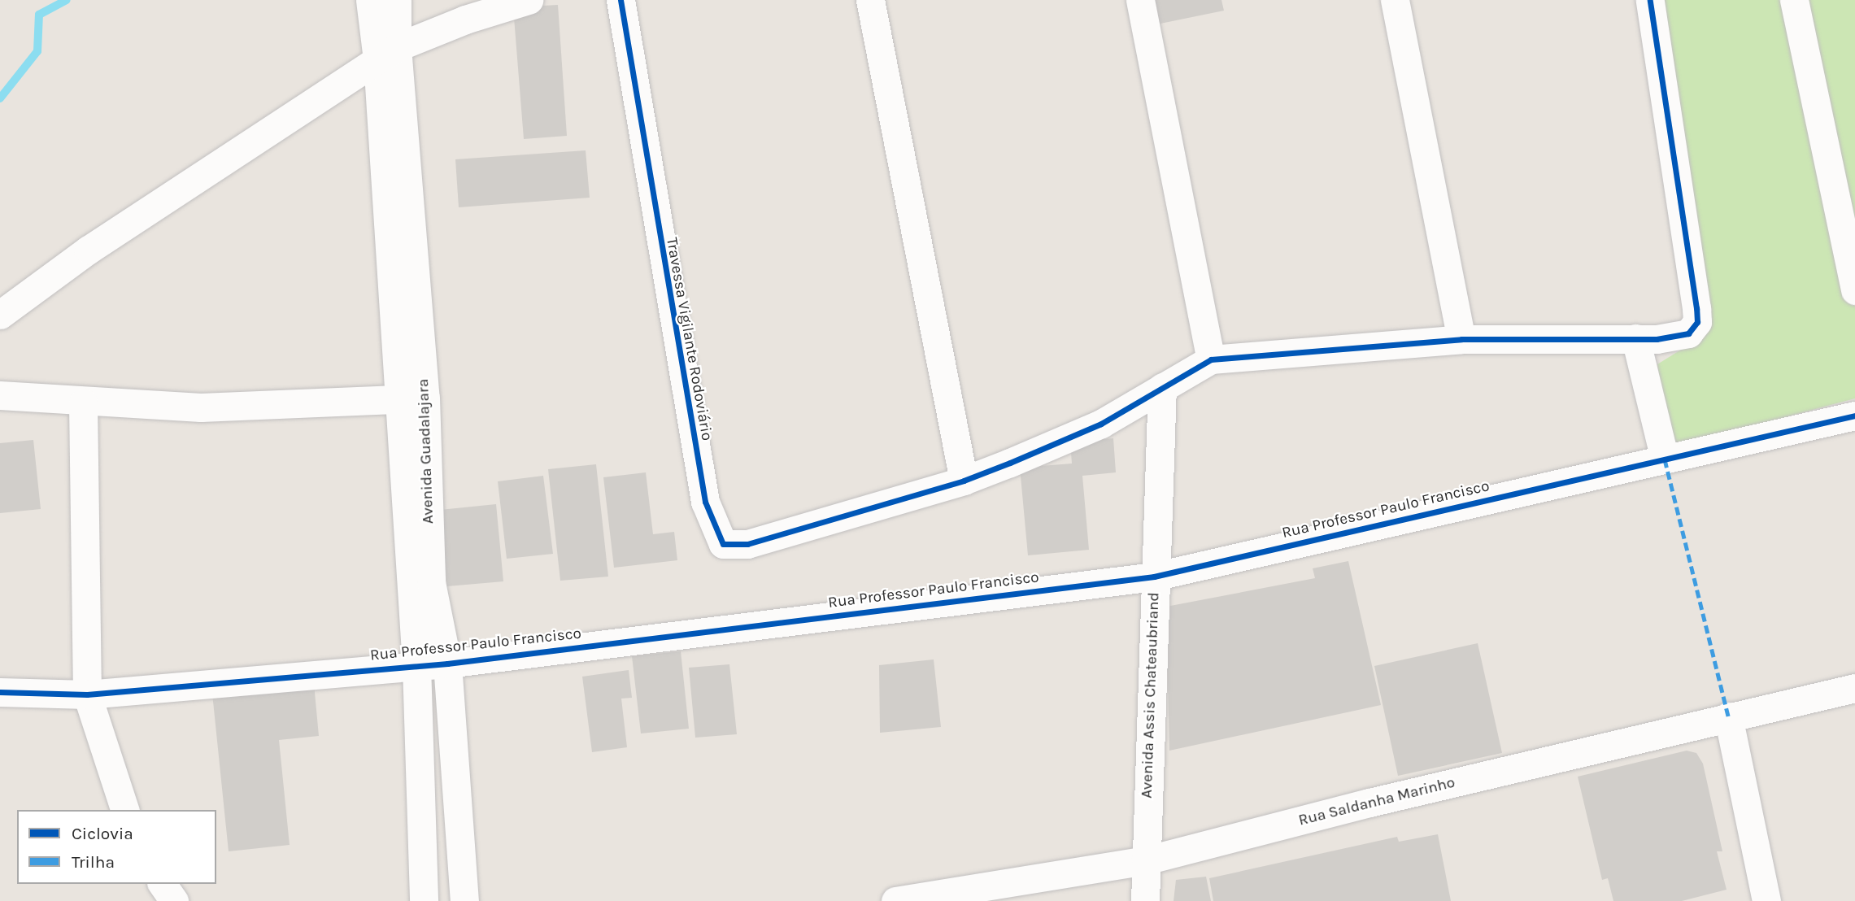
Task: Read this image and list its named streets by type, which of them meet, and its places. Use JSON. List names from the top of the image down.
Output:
{
  "streets": {
    "street": [
      "Travessa Vigilante Rodoviário",
      "Avenida Guadalajara",
      "Rua Professor Paulo Francisco",
      "Avenida Assis Chateaubriand",
      "Rua Saldanha Marinho"
    ]
  },
  "crossings": [
    ["Avenida Guadalajara", "Rua Professor Paulo Francisco"],
    ["Rua Professor Paulo Francisco", "Avenida Assis Chateaubriand"],
    ["Avenida Assis Chateaubriand", "Rua Saldanha Marinho"]
  ],
  "legend": ["Ciclovia", "Trilha"]
}
